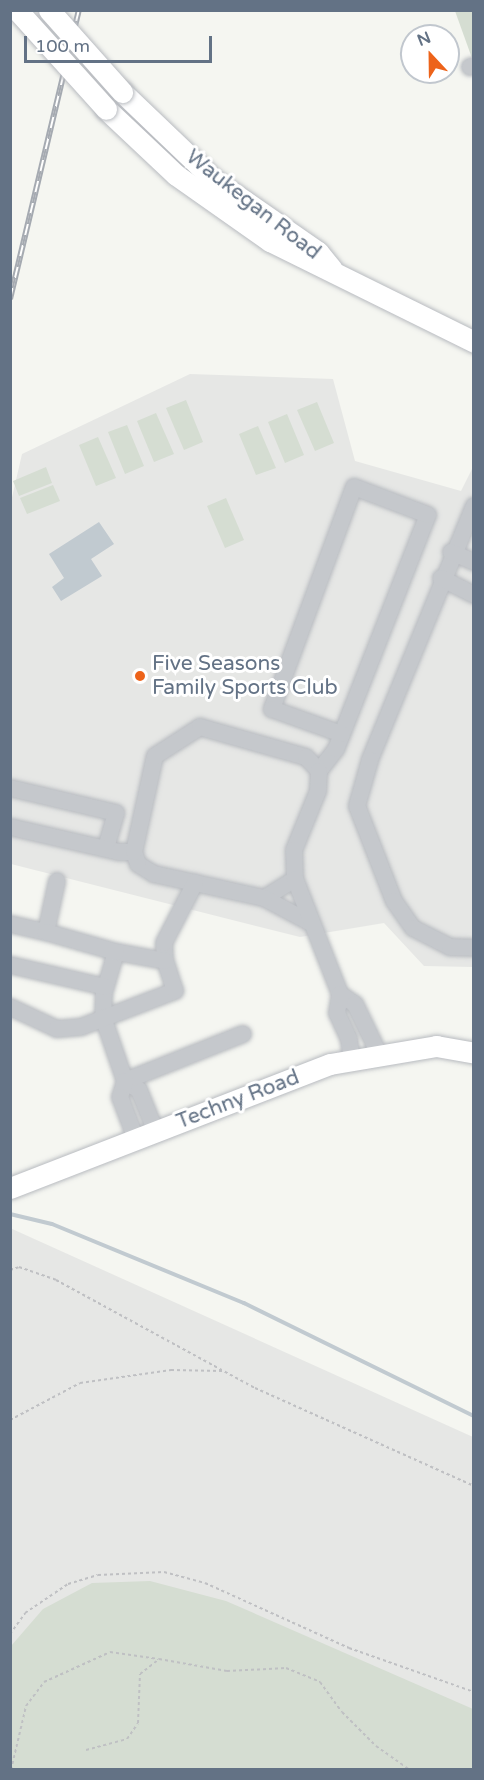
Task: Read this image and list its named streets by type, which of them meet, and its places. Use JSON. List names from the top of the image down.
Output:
{
  "streets": {
    "main road": ["Waukegan Road", "Techny Road"]
  },
  "places": ["Five Seasons Family Sports Club"],
  "scale_bar": "100 m",
  "north": "top"
}
